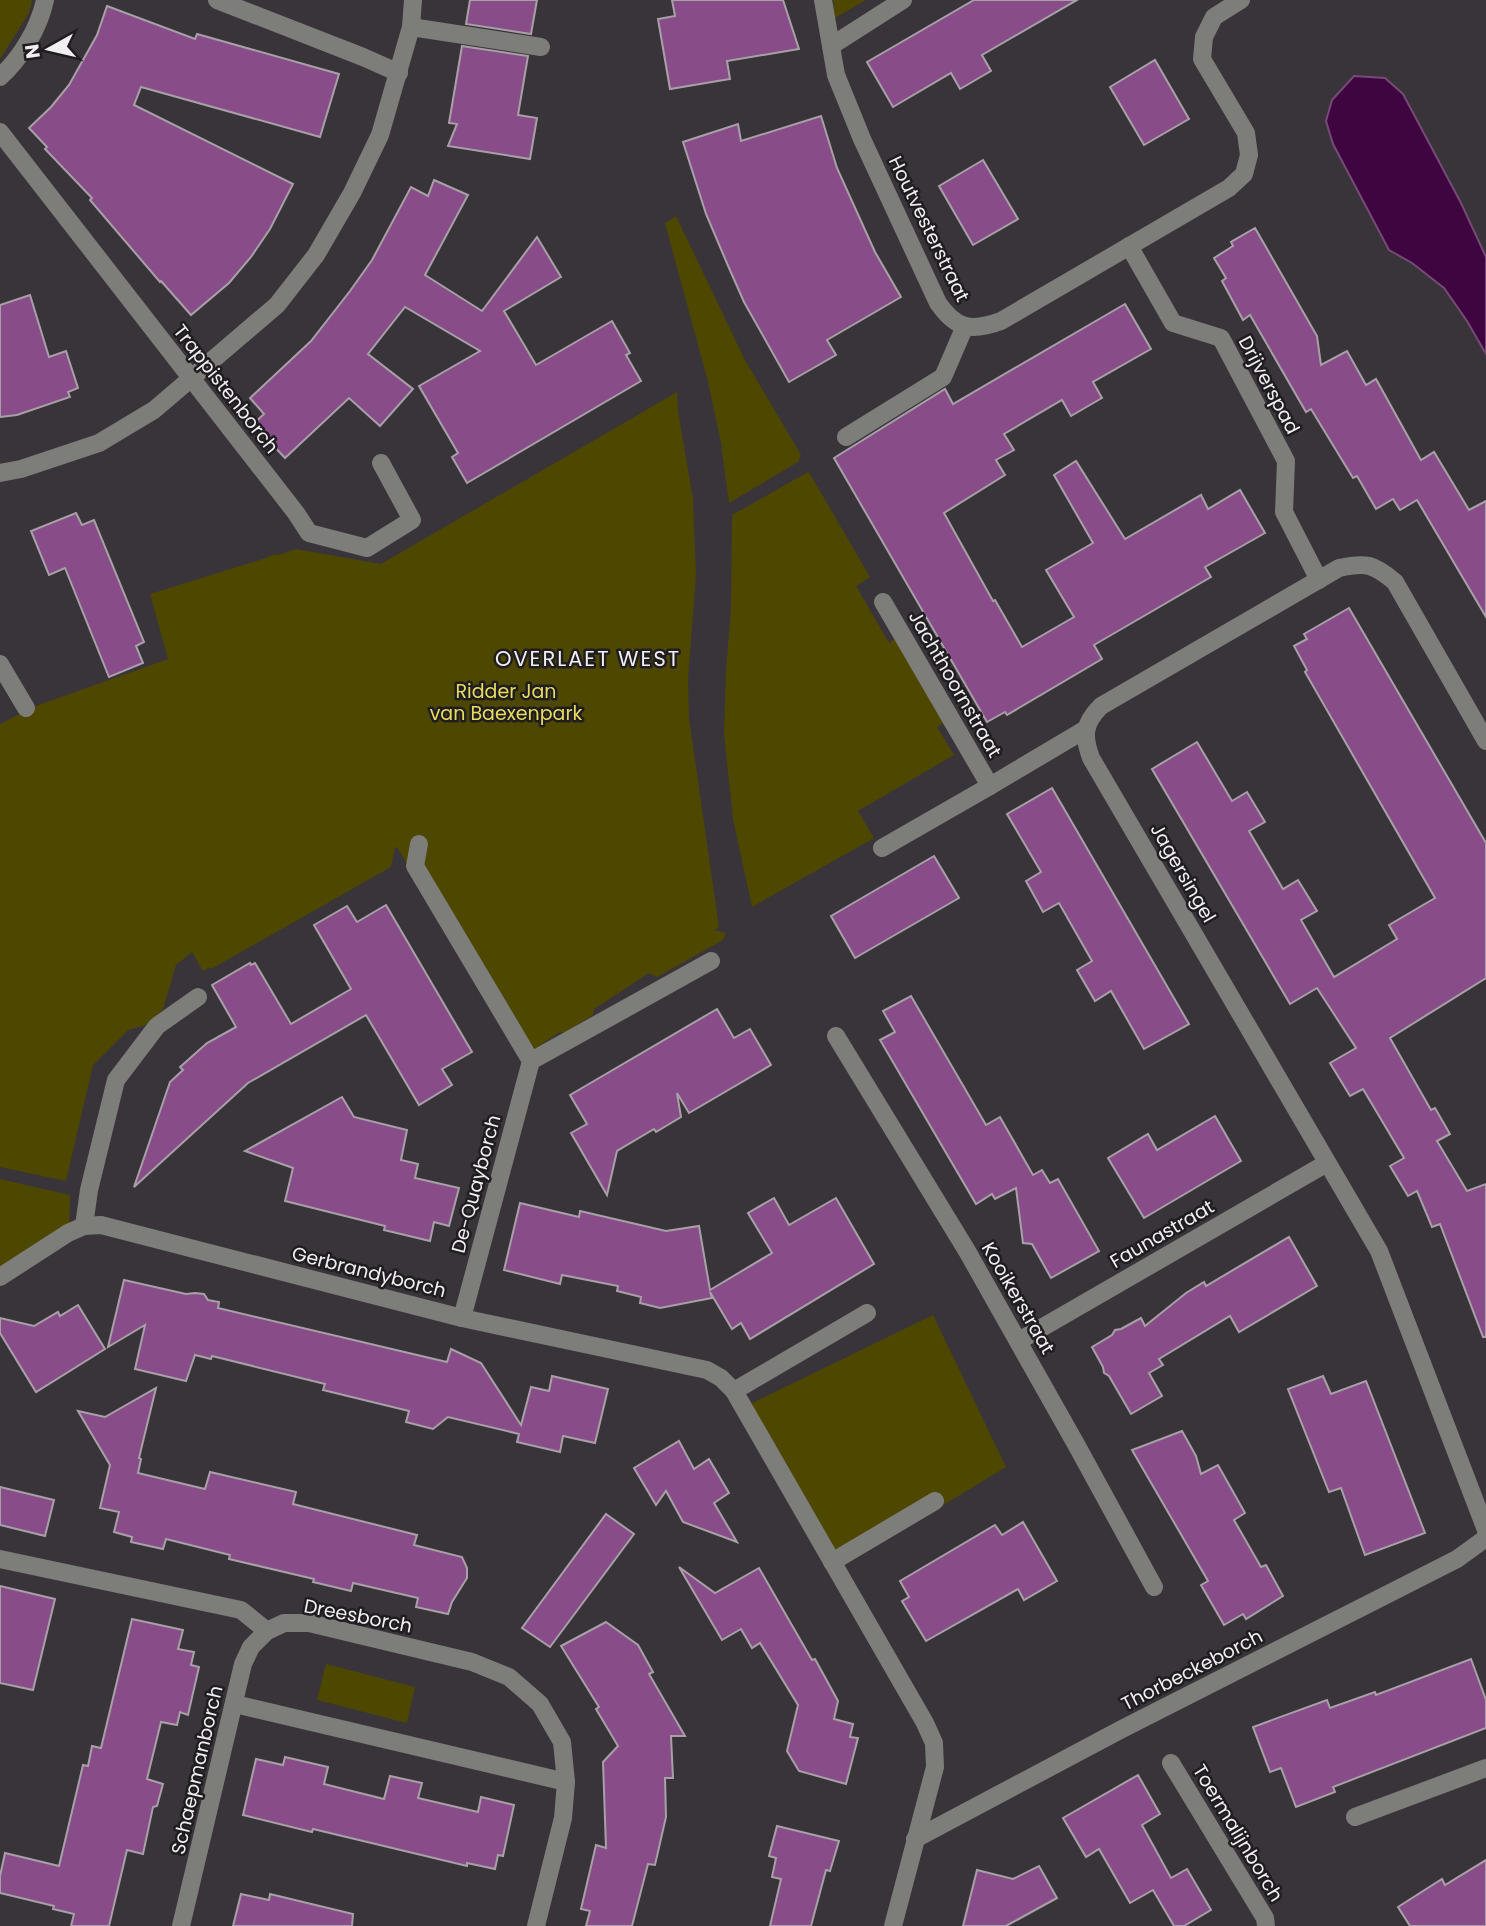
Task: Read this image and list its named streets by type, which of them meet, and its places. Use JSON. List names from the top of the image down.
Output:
{
  "streets": {
    "street": [
      "Houtvesterstraat",
      "Drijverspad",
      "Trappistenborch",
      "Jachthoornstraat",
      "Jagersingel",
      "De-Quayborch",
      "Faunastraat",
      "Gerbrandyborch",
      "Kooikerstraat",
      "Dreesborch",
      "Thorbeckeborch",
      "Schaepmanborch",
      "Toermalijnborch"
    ]
  },
  "crossings": [
    ["Houtvesterstraat", "Drijverspad"],
    ["Jachthoornstraat", "Jagersingel"],
    ["Jagersingel", "Faunastraat"],
    ["De-Quayborch", "Gerbrandyborch"],
    ["Faunastraat", "Kooikerstraat"],
    ["Dreesborch", "Schaepmanborch"]
  ],
  "districts": ["OVERLAET WEST"],
  "parks": ["Ridder Jan van Baexenpark"],
  "north": "left"
}
